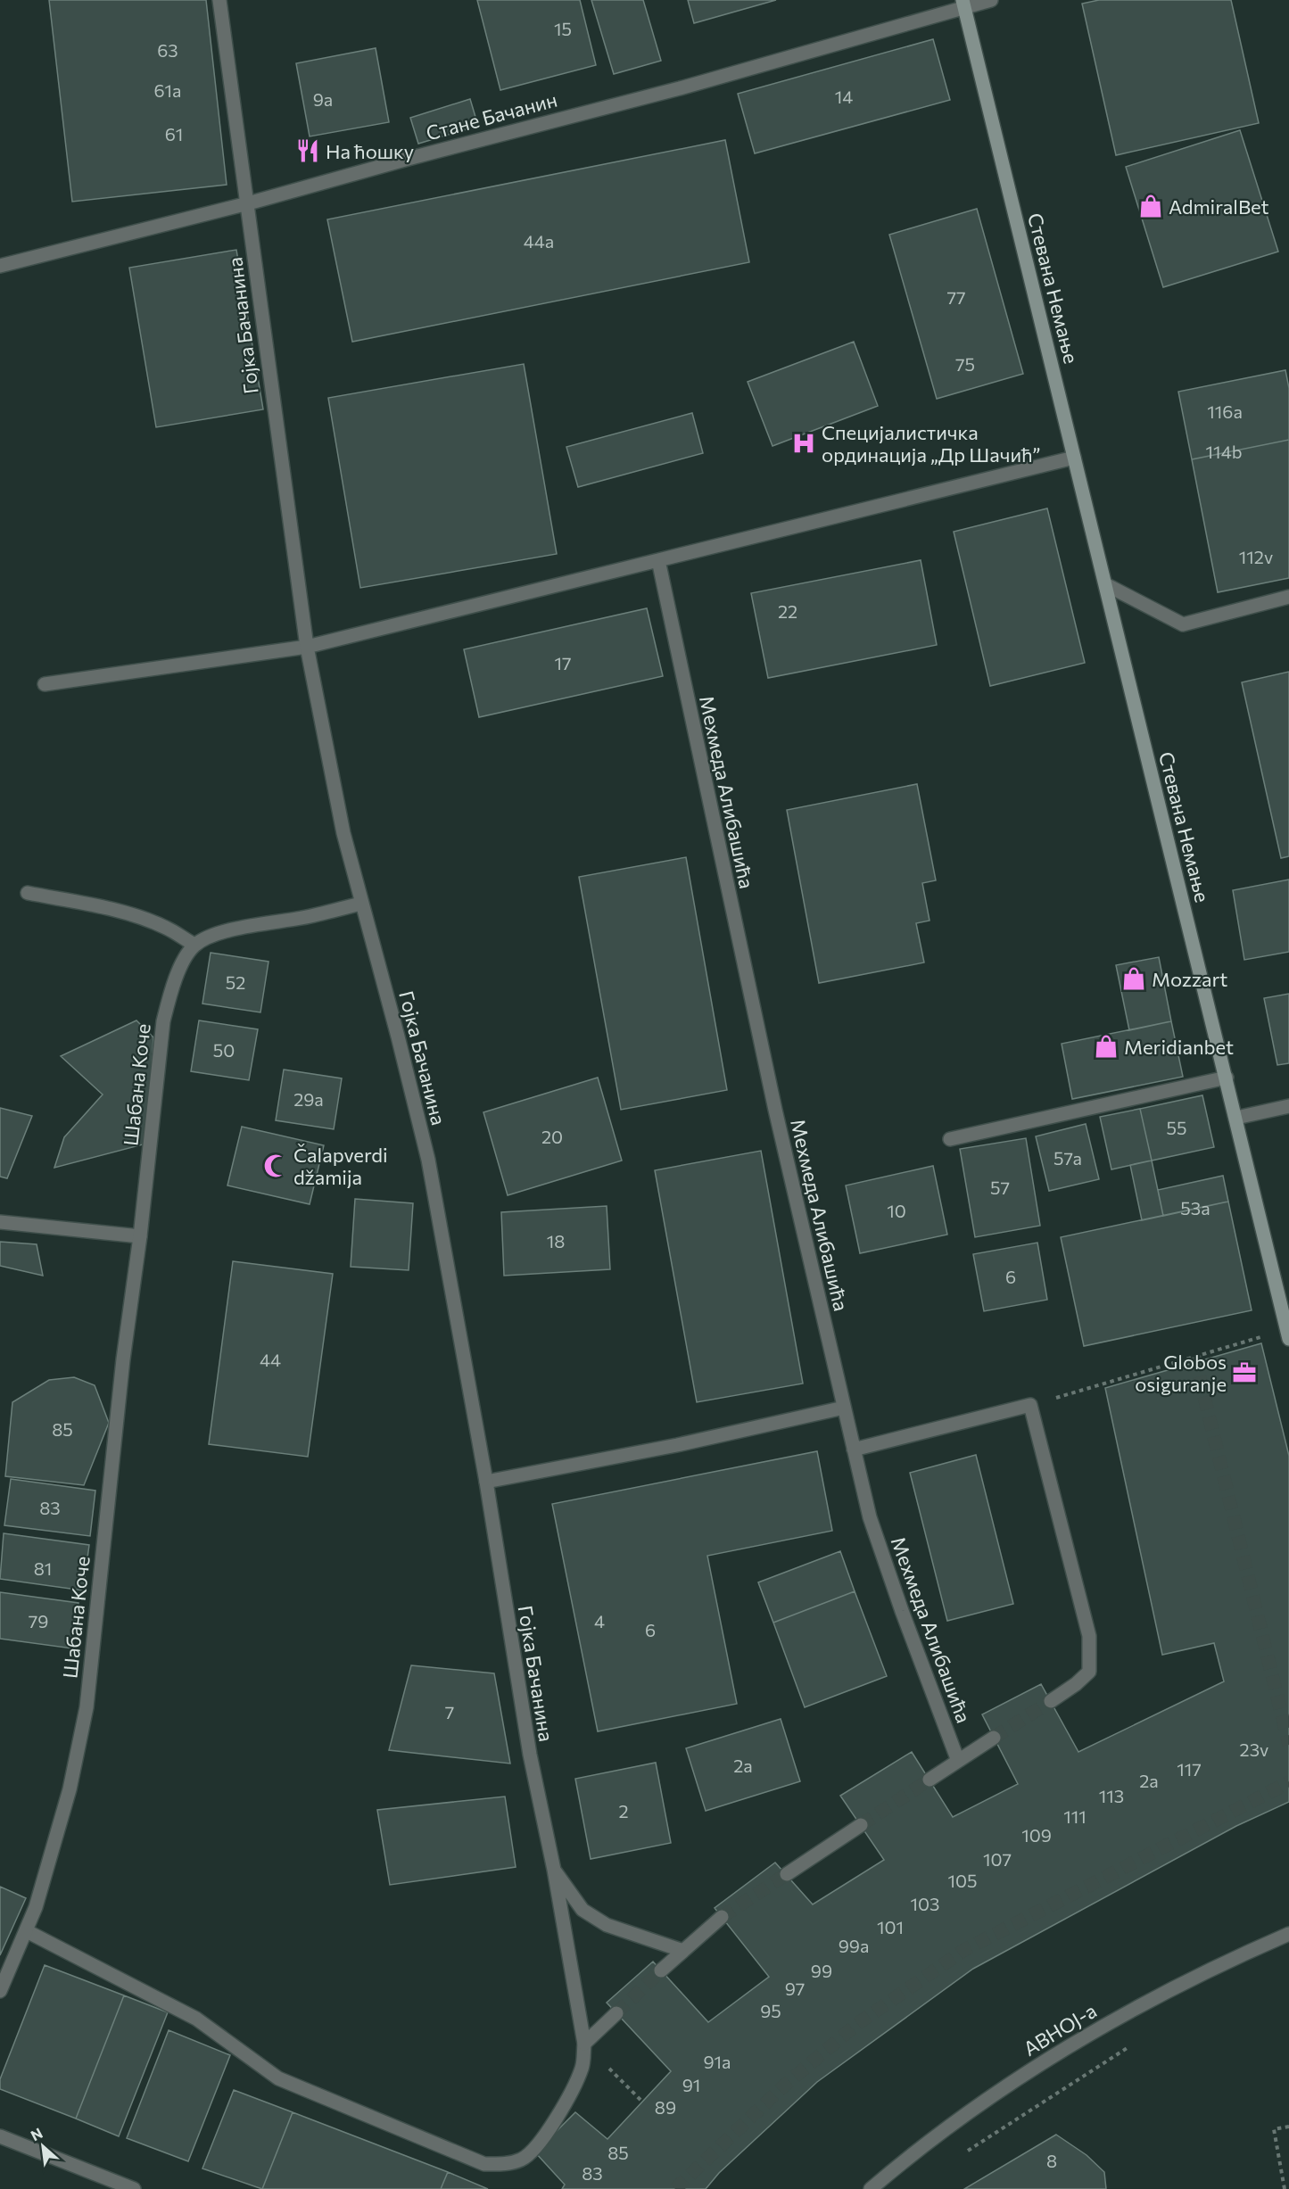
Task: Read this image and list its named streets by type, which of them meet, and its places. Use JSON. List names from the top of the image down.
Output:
{
  "streets": {
    "street": [
      "Стане Бачанин",
      "Стевана Немање",
      "Гојка Бачанина",
      "Мехмеда Алибашића",
      "Шабана Коче",
      "АВНОЈ-а"
    ]
  },
  "crossings": [
    ["Стане Бачанин", "Стевана Немање"],
    ["Стане Бачанин", "Гојка Бачанина"],
    ["Гојка Бачанина", "Шабана Коче"]
  ],
  "places": {
    "restaurant": ["На ћошку"],
    "shop": ["AdmiralBet", "Mozzart", "Meridianbet"],
    "hospital": ["Специјалистичка ординација „Др Шачић”"],
    "mosque": ["Čalapverdi džamija"],
    "office": ["Globos osiguranje"]
  },
  "house_numbers": [
    "15",
    "63",
    "61a",
    "14",
    "9a",
    "61",
    "44a",
    "77",
    "75",
    "116a",
    "114b",
    "112v",
    "22",
    "17",
    "52",
    "50",
    "29a",
    "55",
    "20",
    "57a",
    "57",
    "53a",
    "10",
    "18",
    "6",
    "44",
    "85",
    "83",
    "81",
    "79",
    "4",
    "6",
    "7",
    "23v",
    "2a",
    "117",
    "2a",
    "113",
    "2",
    "111",
    "109",
    "107",
    "105",
    "103",
    "101",
    "99a",
    "99",
    "97",
    "95",
    "91a",
    "91",
    "89",
    "85",
    "8",
    "83"
  ],
  "north": "top left"
}
